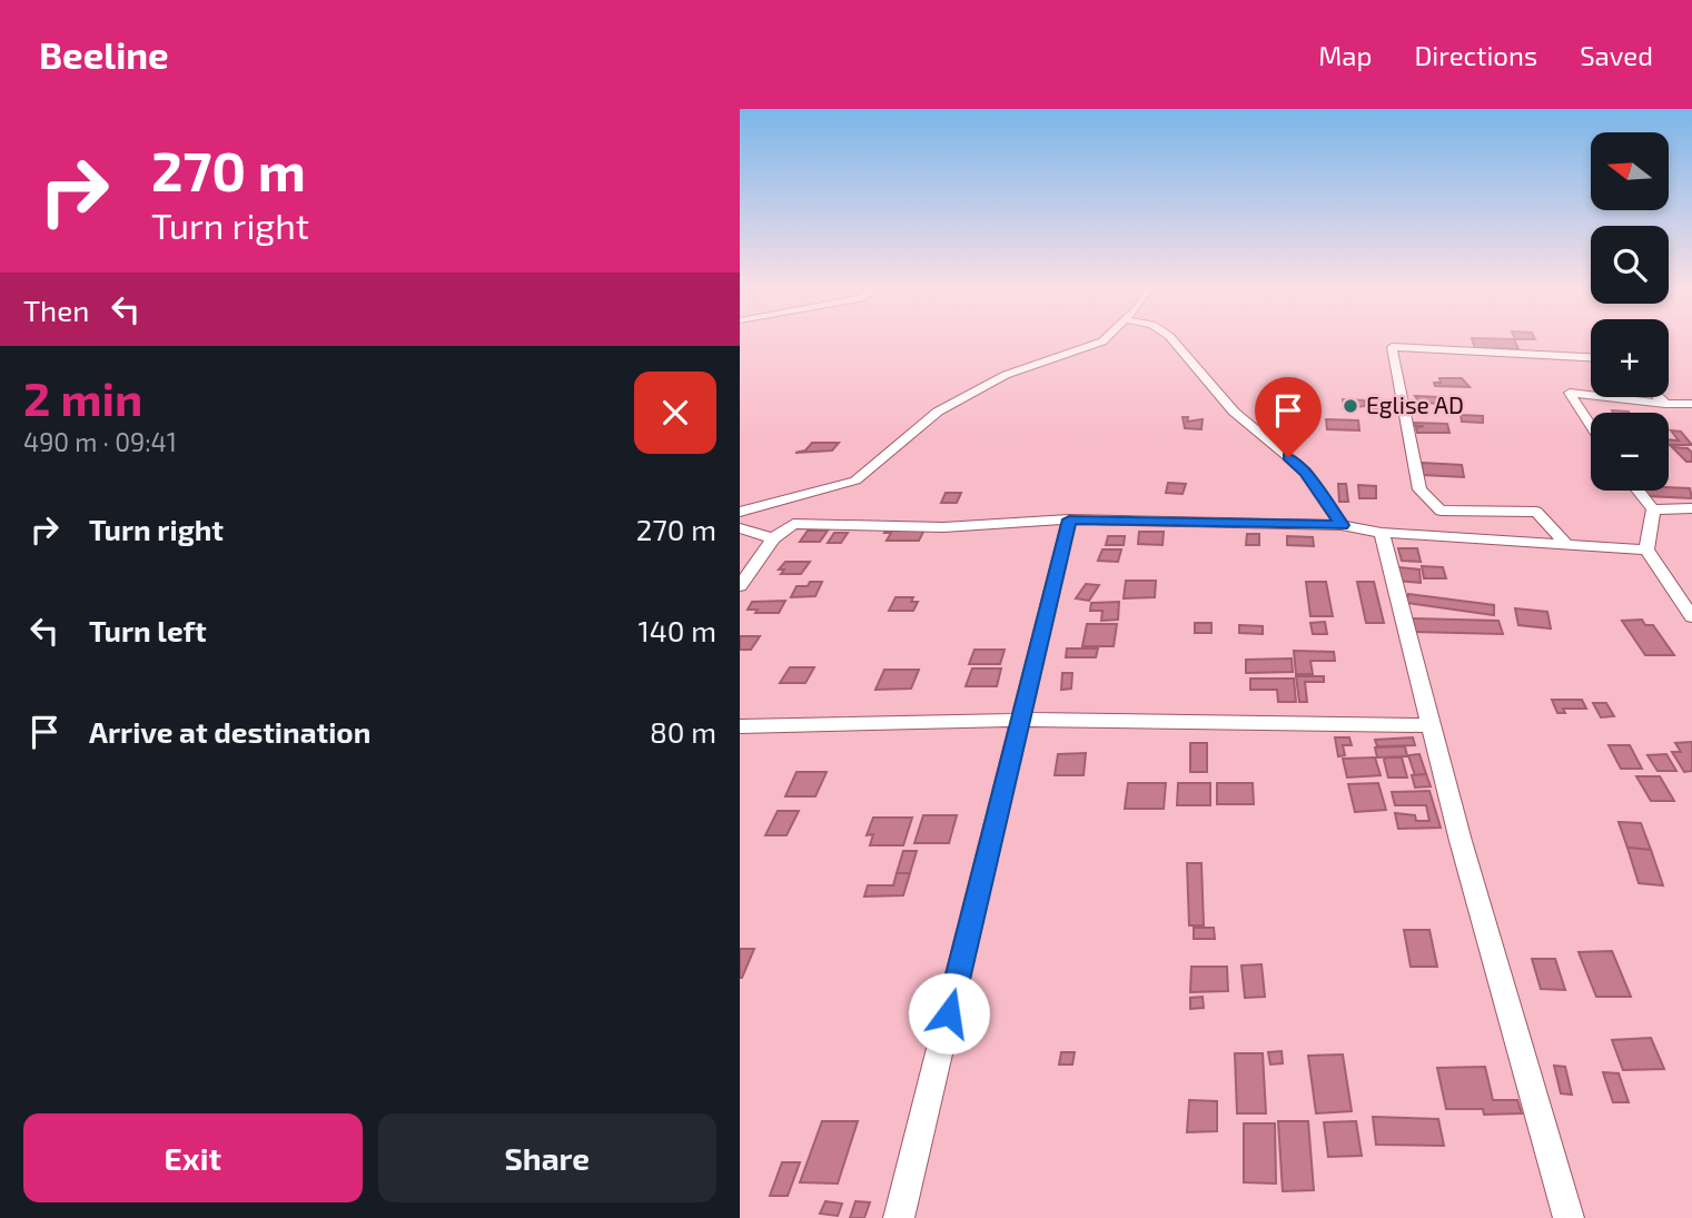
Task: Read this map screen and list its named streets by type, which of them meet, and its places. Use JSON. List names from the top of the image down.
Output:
{
  "places": ["Eglise AD"],
  "north": "left",
  "page": {
    "header": "Beeline",
    "nav": ["Map", "Directions", "Saved"],
    "turn": ["270 m", "Turn right"],
    "map_buttons": ["+", "−"],
    "then": "Then",
    "heading": ["2 min", "490 m · 09:41"],
    "list": [
      {
        "name": "Turn right",
        "value": "270 m"
      },
      {
        "name": "Turn left",
        "value": "140 m"
      },
      {
        "name": "Arrive at destination",
        "value": "80 m"
      }
    ],
    "buttons": ["Exit", "Share"]
  }
}
